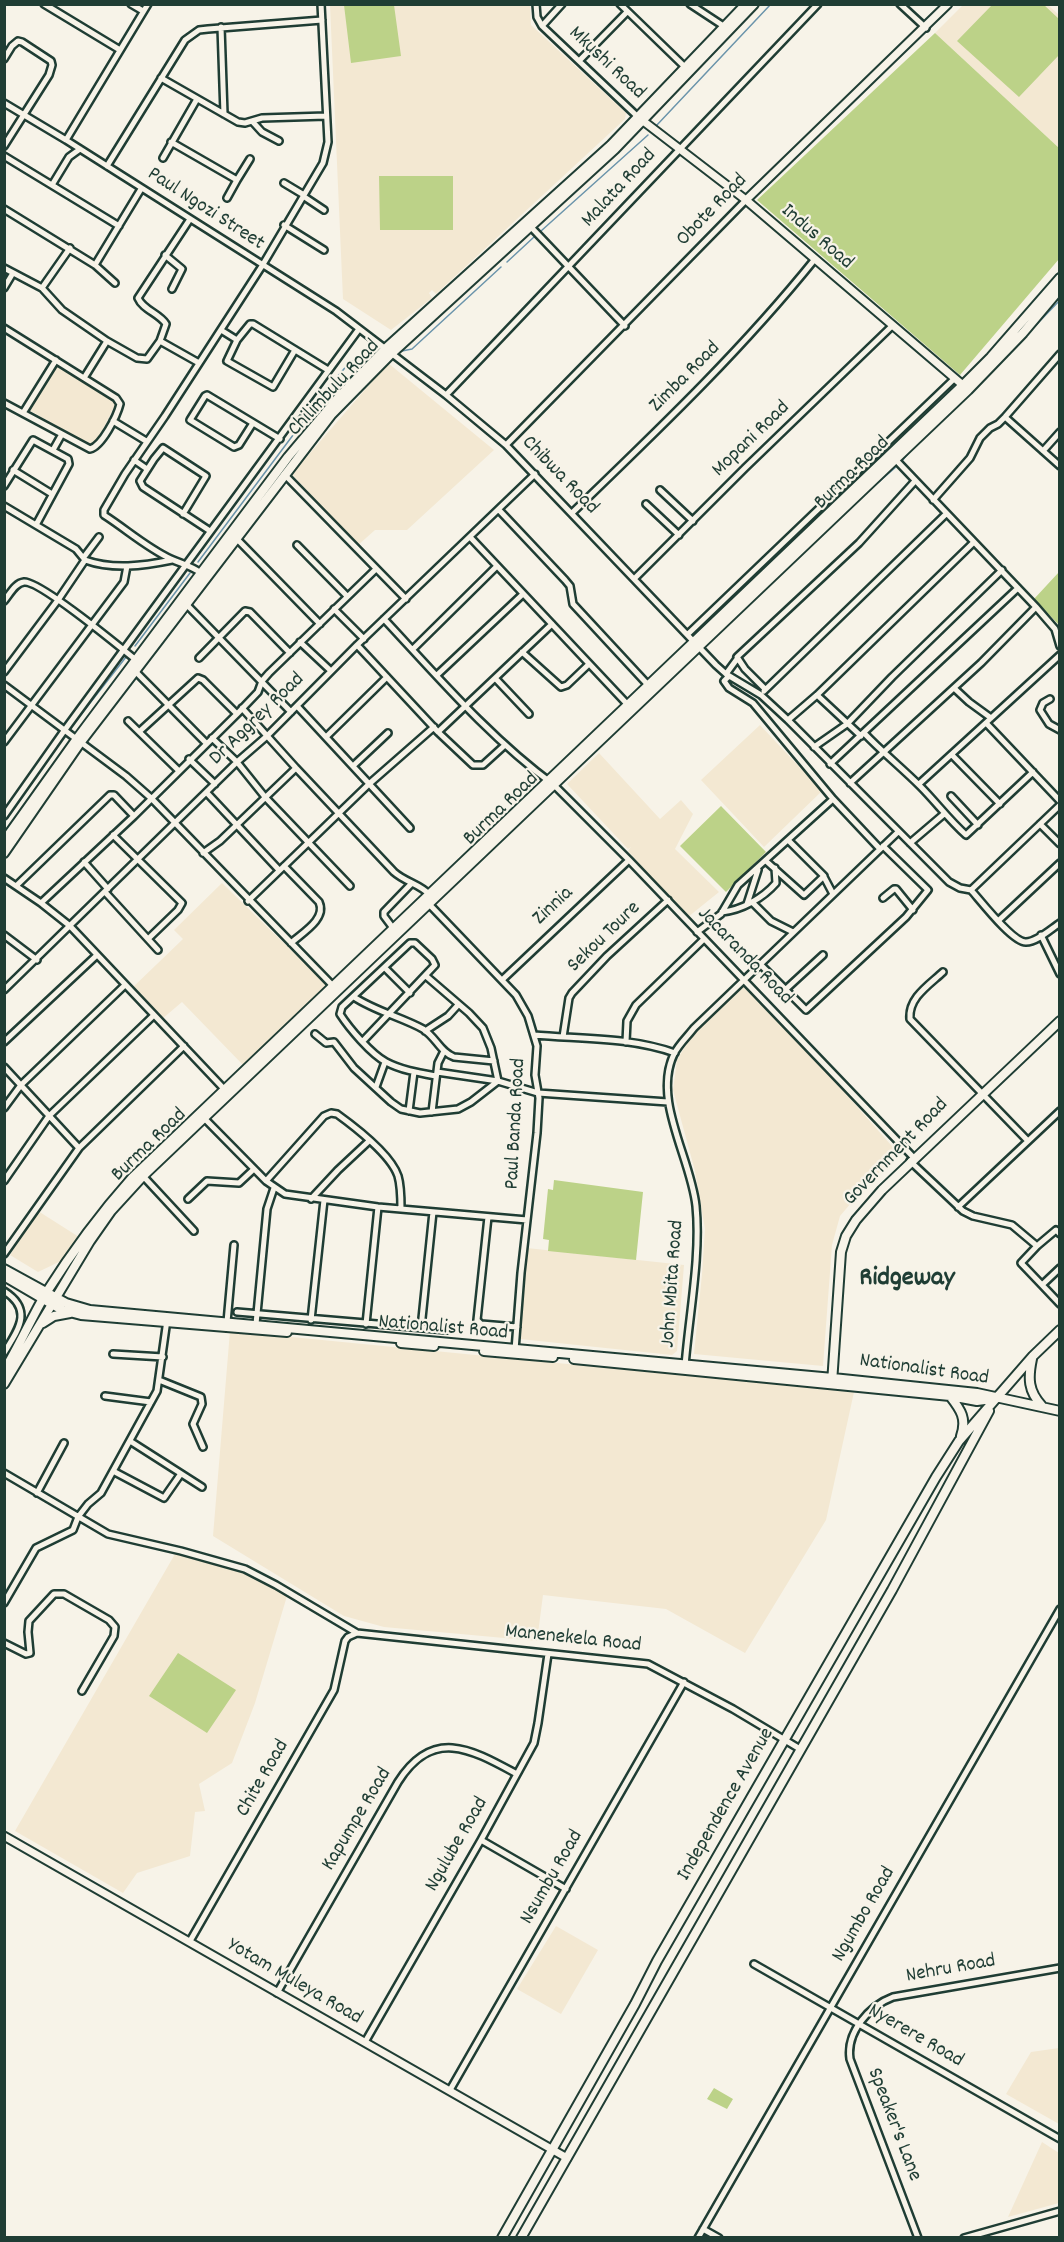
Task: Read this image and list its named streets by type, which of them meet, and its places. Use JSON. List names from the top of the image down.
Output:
{
  "streets": {
    "main road": [
      "Chilimbulu Road",
      "Burma Road",
      "Government Road",
      "Nationalist Road",
      "Independence Avenue"
    ],
    "street": [
      "Mkushi Road",
      "Malata Road",
      "Paul Ngozi Street",
      "Obote Road",
      "Indus Road",
      "Zimba Road",
      "Mopani Road",
      "Chibwa Road",
      "Dr Aggrey Road",
      "Zinnia",
      "Sekou Toure",
      "Jacaranda Road",
      "Paul Banda Road",
      "John Mbita Road",
      "Manenekela Road",
      "Chite Road",
      "Kapumpe Road",
      "Ngulube Road",
      "Nsumbu Road",
      "Ngumbo Road",
      "Nehru Road",
      "Yotam Muleya Road",
      "Nyerere Road",
      "Speaker's Lane"
    ]
  },
  "crossings": [
    ["Mkushi Road", "Indus Road"],
    ["Mkushi Road", "Chilimbulu Road"],
    ["Malata Road", "Indus Road"],
    ["Malata Road", "Chibwa Road"],
    ["Paul Ngozi Street", "Chilimbulu Road"],
    ["Paul Ngozi Street", "Chibwa Road"],
    ["Obote Road", "Indus Road"],
    ["Obote Road", "Chibwa Road"],
    ["Indus Road", "Zimba Road"],
    ["Indus Road", "Chilimbulu Road"],
    ["Indus Road", "Mopani Road"],
    ["Indus Road", "Burma Road"],
    ["Zimba Road", "Chibwa Road"],
    ["Chilimbulu Road", "Chibwa Road"],
    ["Mopani Road", "Chibwa Road"],
    ["Burma Road", "Chibwa Road"],
    ["Burma Road", "Jacaranda Road"],
    ["Burma Road", "Paul Banda Road"],
    ["Burma Road", "Nationalist Road"],
    ["Chibwa Road", "Dr Aggrey Road"],
    ["Dr Aggrey Road", "Jacaranda Road"],
    ["Dr Aggrey Road", "Paul Banda Road"],
    ["Zinnia", "Jacaranda Road"],
    ["Zinnia", "Paul Banda Road"],
    ["Sekou Toure", "Jacaranda Road"],
    ["Jacaranda Road", "Government Road"],
    ["Jacaranda Road", "John Mbita Road"],
    ["Paul Banda Road", "Nationalist Road"],
    ["Government Road", "Nationalist Road"],
    ["John Mbita Road", "Nationalist Road"],
    ["Nationalist Road", "Independence Avenue"],
    ["Manenekela Road", "Chite Road"],
    ["Manenekela Road", "Independence Avenue"],
    ["Manenekela Road", "Ngulube Road"],
    ["Manenekela Road", "Nsumbu Road"],
    ["Chite Road", "Yotam Muleya Road"],
    ["Independence Avenue", "Yotam Muleya Road"],
    ["Kapumpe Road", "Ngulube Road"],
    ["Kapumpe Road", "Yotam Muleya Road"],
    ["Ngulube Road", "Yotam Muleya Road"],
    ["Nsumbu Road", "Yotam Muleya Road"],
    ["Ngumbo Road", "Nyerere Road"],
    ["Nehru Road", "Nyerere Road"],
    ["Nehru Road", "Speaker's Lane"],
    ["Nyerere Road", "Speaker's Lane"]
  ],
  "districts": ["Ridgeway"]
}
